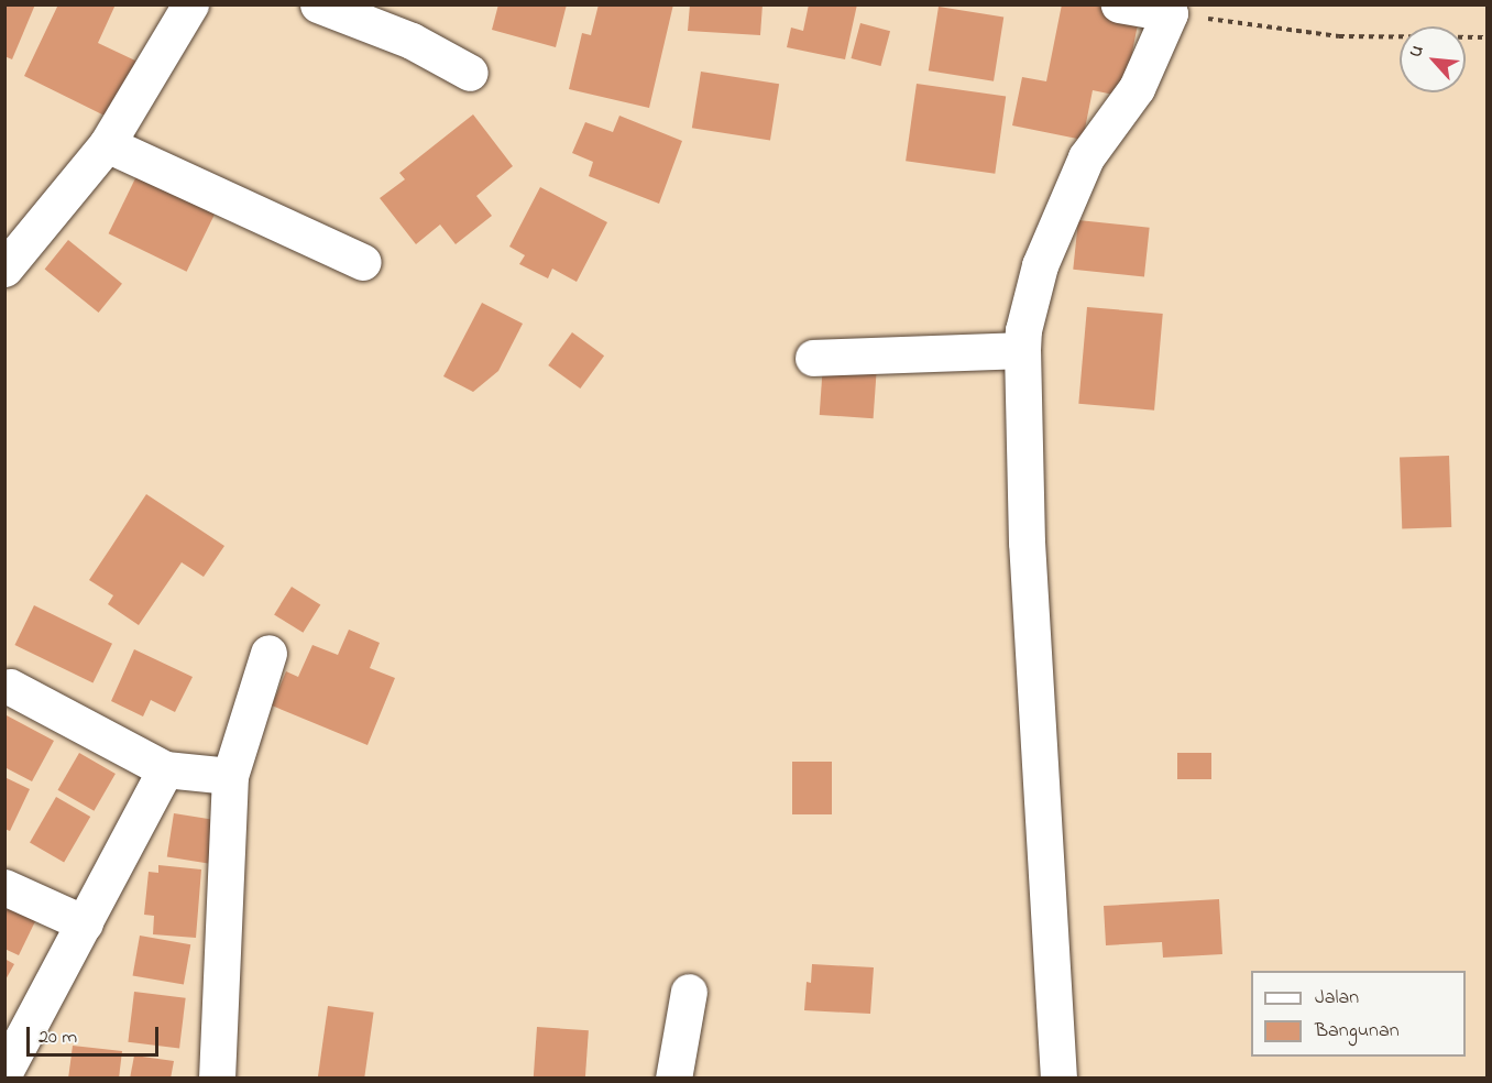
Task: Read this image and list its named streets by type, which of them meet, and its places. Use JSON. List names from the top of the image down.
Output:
{
  "legend": ["Jalan", "Bangunan"],
  "scale_bar": "20 m",
  "north": "top left"
}
